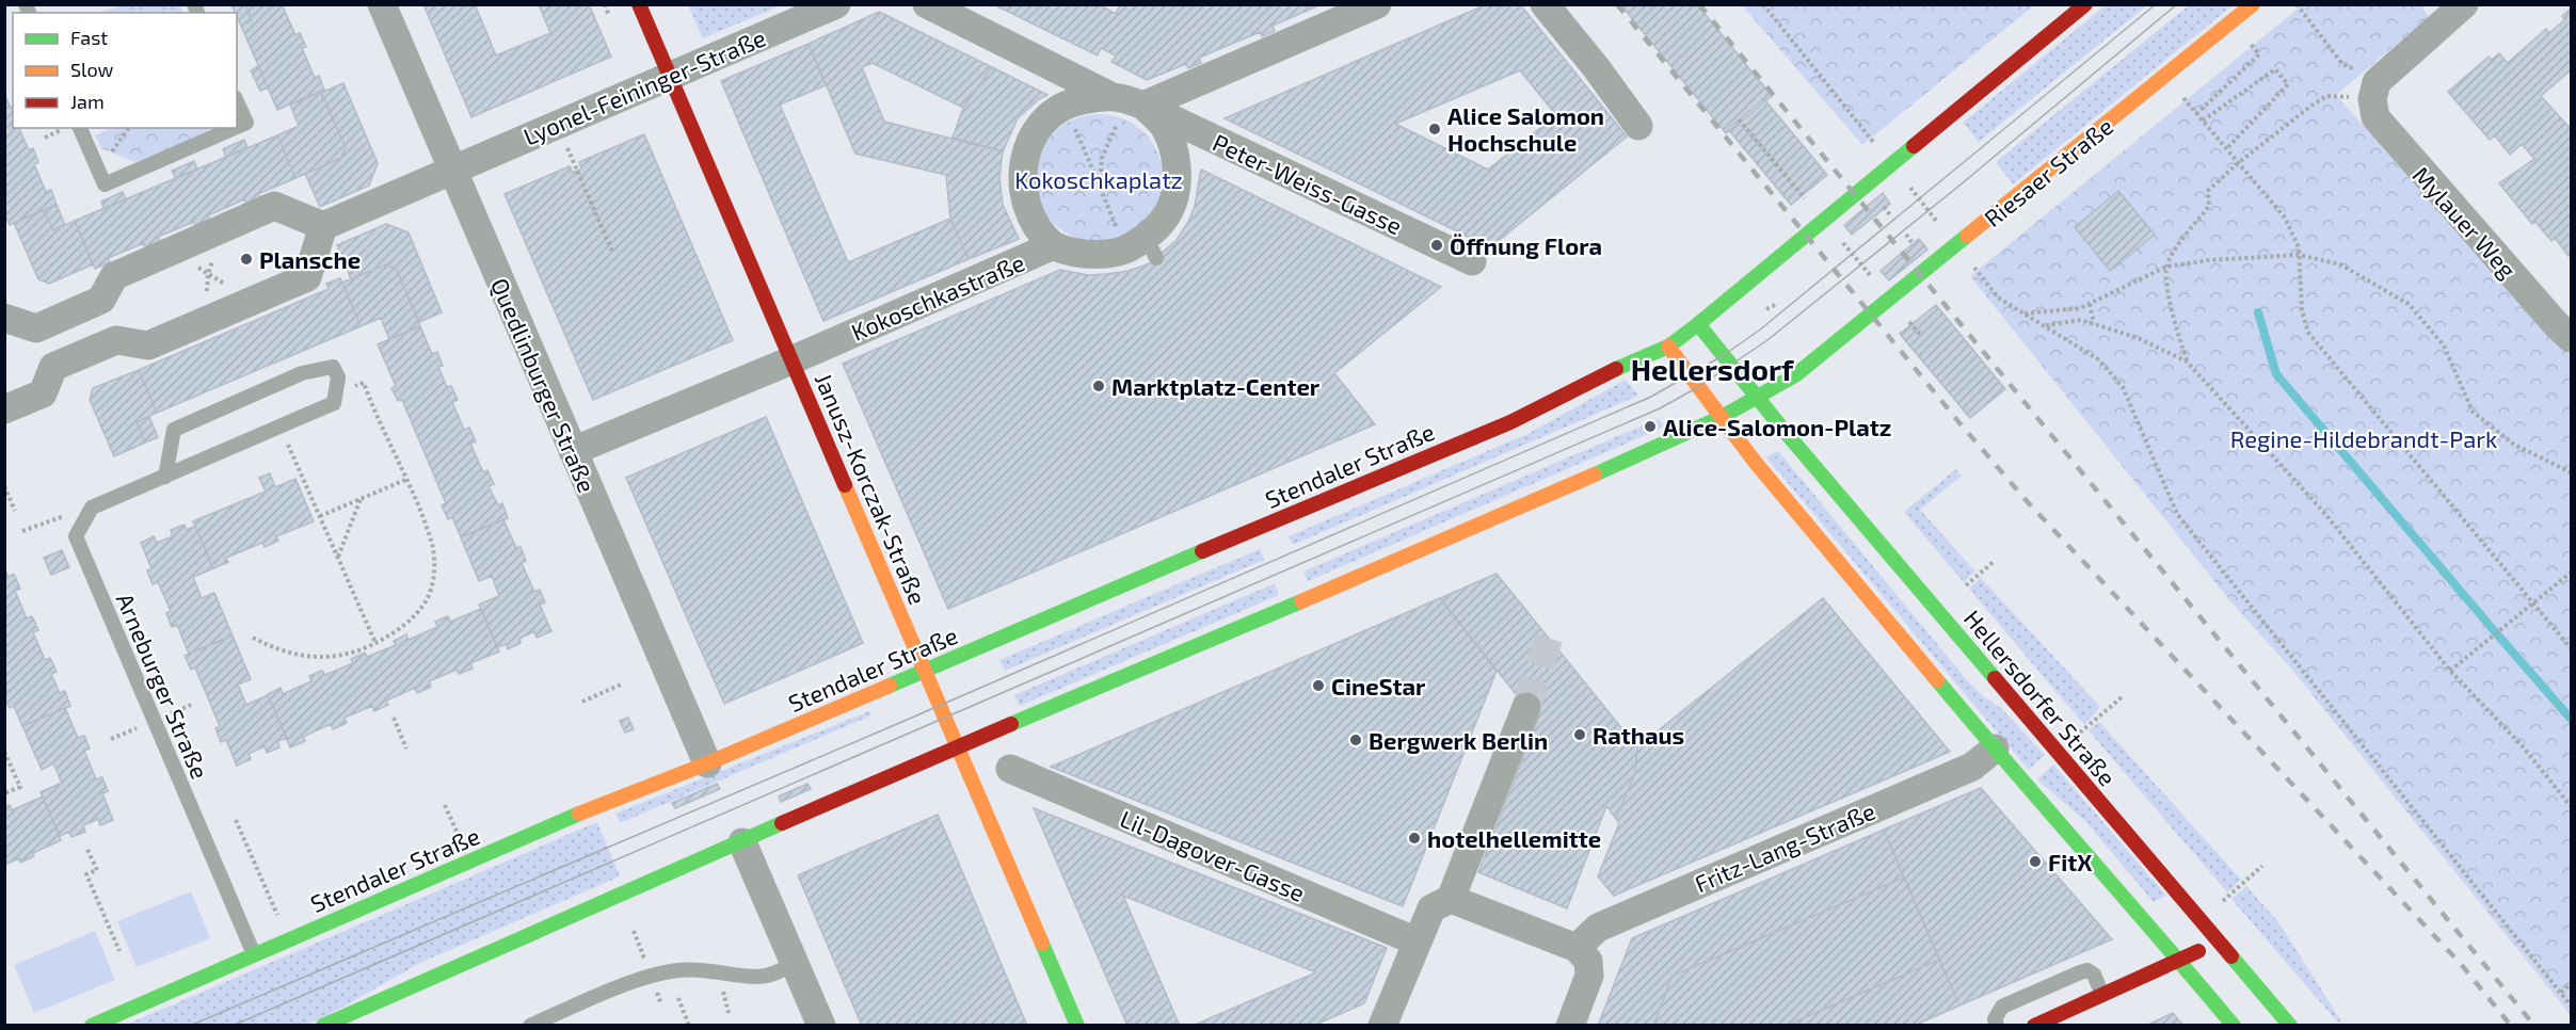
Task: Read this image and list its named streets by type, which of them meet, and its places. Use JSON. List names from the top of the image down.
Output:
{
  "streets": {
    "main road": [
      "Riesaer Straße",
      "Stendaler Straße",
      "Janusz-Korczak-Straße",
      "Hellersdorfer Straße"
    ],
    "street": [
      "Lyonel-Feininger-Straße",
      "Peter-Weiss-Gasse",
      "Mylauer Weg",
      "Kokoschkastraße",
      "Quedlinburger Straße",
      "Fritz-Lang-Straße",
      "Lil-Dagover-Gasse"
    ],
    "lane": ["Arneburger Straße"]
  },
  "crossings": [
    ["Lyonel-Feininger-Straße", "Quedlinburger Straße"],
    ["Lyonel-Feininger-Straße", "Janusz-Korczak-Straße"],
    ["Riesaer Straße", "Hellersdorfer Straße"],
    ["Peter-Weiss-Gasse", "Kokoschkastraße"],
    ["Kokoschkastraße", "Quedlinburger Straße"],
    ["Kokoschkastraße", "Janusz-Korczak-Straße"],
    ["Quedlinburger Straße", "Stendaler Straße"],
    ["Stendaler Straße", "Janusz-Korczak-Straße"],
    ["Stendaler Straße", "Arneburger Straße"]
  ],
  "districts": ["Hellersdorf"],
  "parks": ["Kokoschkaplatz", "Regine-Hildebrandt-Park"],
  "places": [
    "Alice Salomon Hochschule",
    "Öffnung Flora",
    "Plansche",
    "Marktplatz-Center",
    "Alice-Salomon-Platz",
    "CineStar",
    "Rathaus",
    "Bergwerk Berlin",
    "hotelhellemitte",
    "FitX"
  ],
  "legend": ["Fast", "Slow", "Jam"]
}
